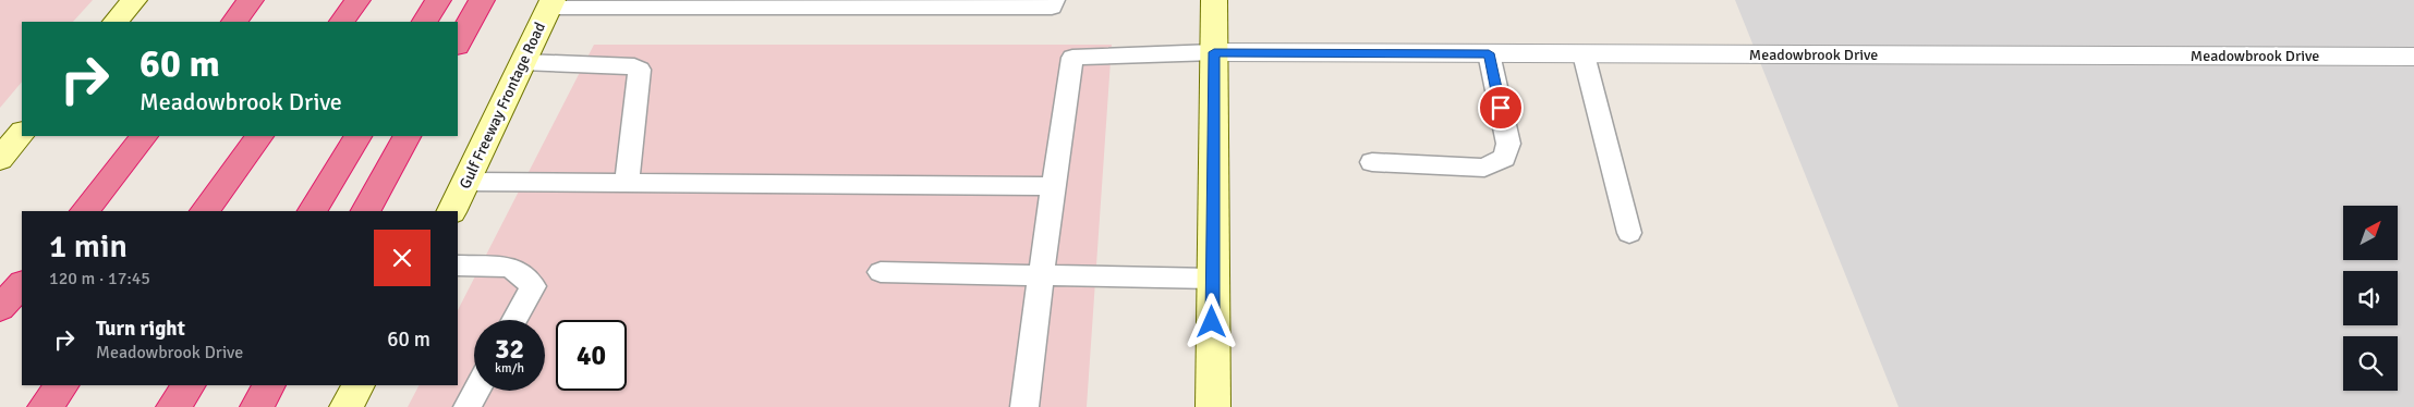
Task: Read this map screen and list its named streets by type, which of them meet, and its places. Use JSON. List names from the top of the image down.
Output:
{
  "streets": {
    "street": ["Meadowbrook Drive", "Gulf Freeway Frontage Road"]
  },
  "north": "top right",
  "page": {
    "turn": ["60 m", "Meadowbrook Drive"],
    "heading": ["1 min", "120 m · 17:45"],
    "list": [
      {
        "name": "Turn right",
        "note": "Meadowbrook Drive",
        "value": "60 m"
      }
    ],
    "speed": "32 km/h",
    "limit": "40"
  }
}
